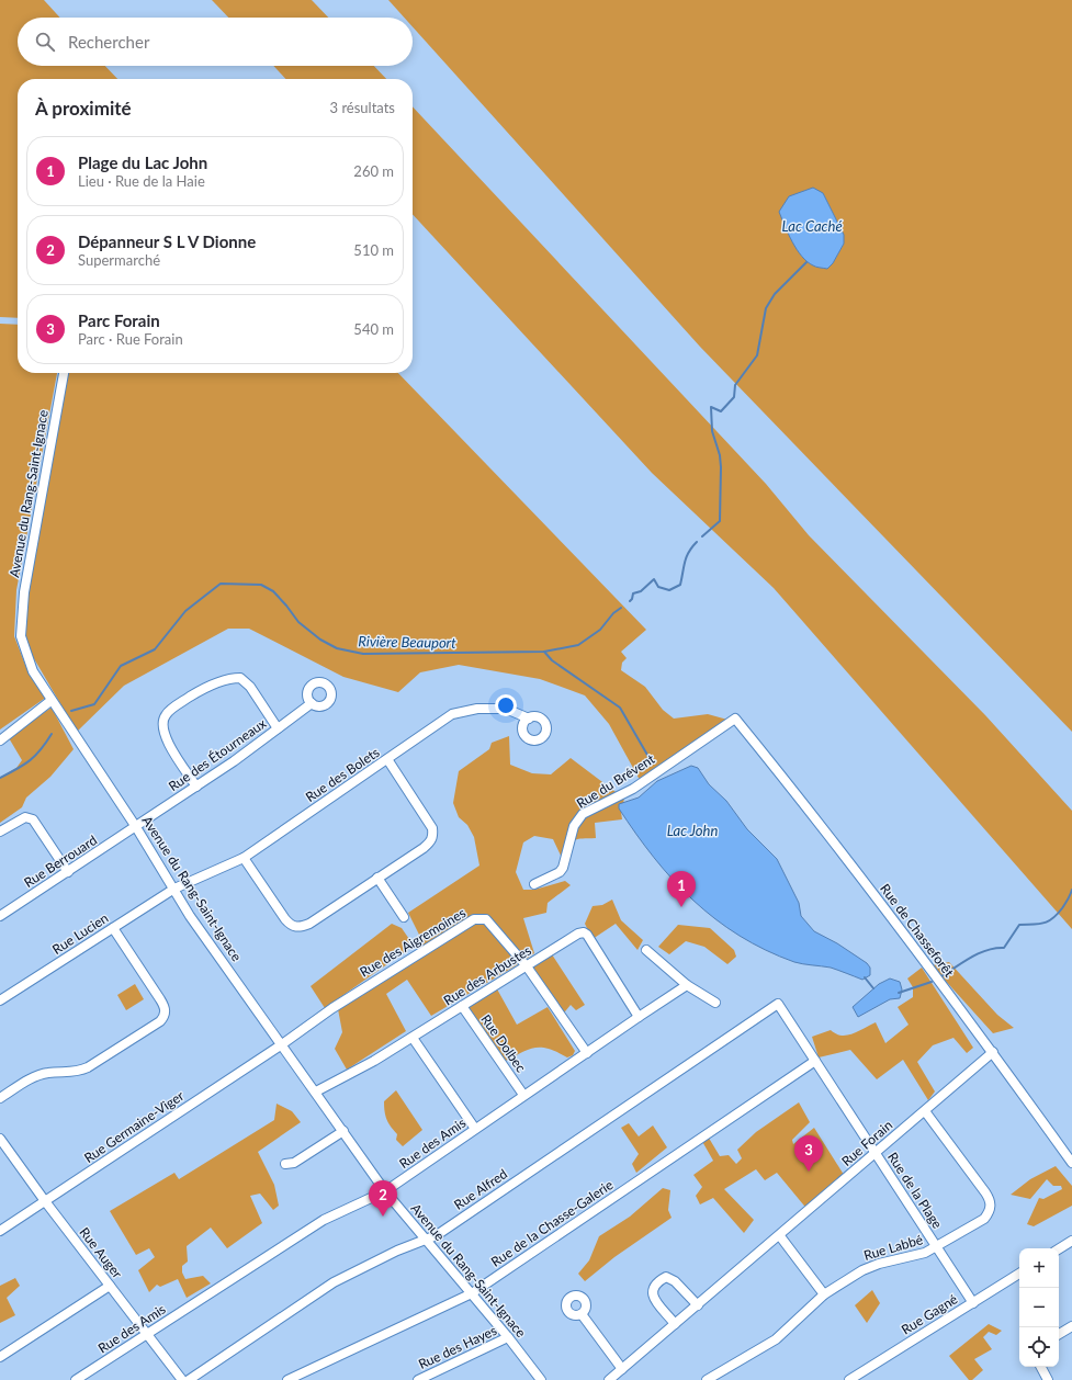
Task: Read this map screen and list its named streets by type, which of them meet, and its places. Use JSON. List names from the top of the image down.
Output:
{
  "streets": {
    "street": [
      "Avenue du Rang-Saint-Ignace",
      "Rue des Étourneaux",
      "Rue des Bolets",
      "Rue du Brévent",
      "Rue Berrouard",
      "Rue de Chasseforêt",
      "Rue Lucien",
      "Rue des Aigremoines",
      "Rue des Arbustes",
      "Rue Dolbec",
      "Rue Germaine-Viger",
      "Rue des Amis",
      "Rue Forain",
      "Rue Alfred",
      "Rue de la Plage",
      "Rue de la Chasse-Galerie",
      "Rue Labbé",
      "Rue Auger",
      "Rue Gagné",
      "Rue des Hayes"
    ]
  },
  "crossings": [
    ["Avenue du Rang-Saint-Ignace", "Rue des Étourneaux"],
    ["Avenue du Rang-Saint-Ignace", "Rue des Bolets"],
    ["Avenue du Rang-Saint-Ignace", "Rue Berrouard"],
    ["Avenue du Rang-Saint-Ignace", "Rue Lucien"],
    ["Avenue du Rang-Saint-Ignace", "Rue des Aigremoines"],
    ["Avenue du Rang-Saint-Ignace", "Rue des Arbustes"],
    ["Avenue du Rang-Saint-Ignace", "Rue Germaine-Viger"],
    ["Avenue du Rang-Saint-Ignace", "Rue des Amis"],
    ["Avenue du Rang-Saint-Ignace", "Rue Alfred"],
    ["Avenue du Rang-Saint-Ignace", "Rue de la Chasse-Galerie"],
    ["Avenue du Rang-Saint-Ignace", "Rue des Hayes"],
    ["Rue des Étourneaux", "Rue Berrouard"],
    ["Rue des Bolets", "Rue Lucien"],
    ["Rue du Brévent", "Rue de Chasseforêt"],
    ["Rue de Chasseforêt", "Rue Forain"],
    ["Rue des Aigremoines", "Rue des Arbustes"],
    ["Rue des Aigremoines", "Rue Germaine-Viger"],
    ["Rue des Aigremoines", "Rue des Amis"],
    ["Rue des Arbustes", "Rue Dolbec"],
    ["Rue des Arbustes", "Rue des Amis"],
    ["Rue Dolbec", "Rue des Amis"],
    ["Rue Germaine-Viger", "Rue Auger"],
    ["Rue des Amis", "Rue Auger"],
    ["Rue Forain", "Rue de la Plage"],
    ["Rue Forain", "Rue Labbé"],
    ["Rue Alfred", "Rue de la Plage"],
    ["Rue de la Plage", "Rue de la Chasse-Galerie"],
    ["Rue de la Plage", "Rue Labbé"],
    ["Rue de la Plage", "Rue Gagné"]
  ],
  "water": ["Lac Caché", "Rivière Beauport", "Lac John"],
  "page": {
    "search": "Rechercher",
    "heading": ["À proximité", "3 résultats"],
    "list": [
      {
        "mark": "1",
        "name": "Plage du Lac John",
        "note": "Lieu · Rue de la Haie",
        "value": "260 m"
      },
      {
        "mark": "2",
        "name": "Dépanneur S L V Dionne",
        "note": "Supermarché",
        "value": "510 m"
      },
      {
        "mark": "3",
        "name": "Parc Forain",
        "note": "Parc · Rue Forain",
        "value": "540 m"
      }
    ],
    "pins": ["1", "3", "2"],
    "map_buttons": ["+", "−"]
  }
}
